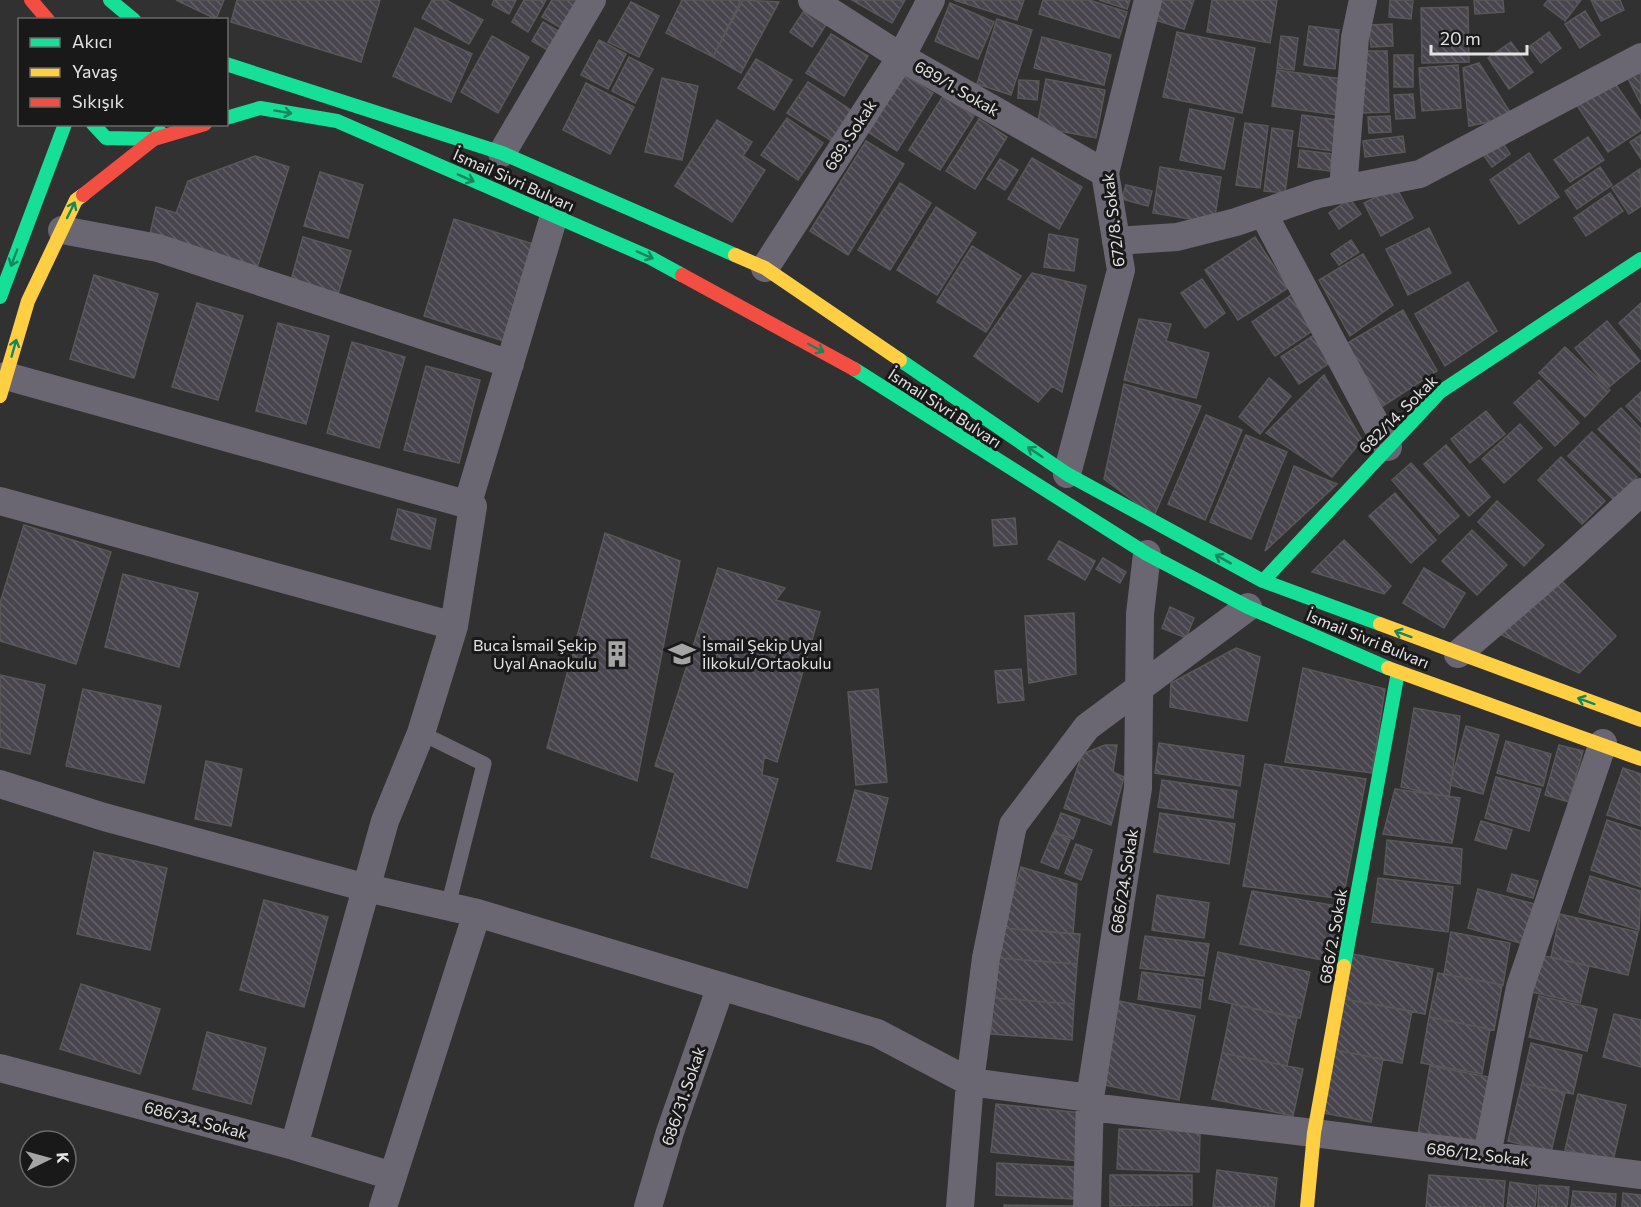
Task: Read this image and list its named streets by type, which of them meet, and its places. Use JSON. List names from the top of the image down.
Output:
{
  "streets": {
    "main road": ["İsmail Sivri Bulvarı", "682/14. Sokak", "686/2. Sokak"],
    "street": [
      "689/1. Sokak",
      "689. Sokak",
      "672/8. Sokak",
      "686/24. Sokak",
      "686/31. Sokak",
      "686/34. Sokak",
      "686/12. Sokak"
    ]
  },
  "crossings": [
    ["689/1. Sokak", "689. Sokak"],
    ["689/1. Sokak", "672/8. Sokak"],
    ["689. Sokak", "İsmail Sivri Bulvarı"],
    ["İsmail Sivri Bulvarı", "672/8. Sokak"],
    ["İsmail Sivri Bulvarı", "682/14. Sokak"],
    ["İsmail Sivri Bulvarı", "686/24. Sokak"],
    ["İsmail Sivri Bulvarı", "686/2. Sokak"],
    ["686/24. Sokak", "686/12. Sokak"],
    ["686/2. Sokak", "686/12. Sokak"]
  ],
  "places": {
    "building": ["Buca İsmail Şekip Uyal Anaokulu"],
    "school or university": ["İsmail Şekip Uyal İlkokul/Ortaokulu"]
  },
  "legend": ["Akıcı", "Yavaş", "Sıkışık"],
  "scale_bar": "20 m",
  "north": "right"
}
